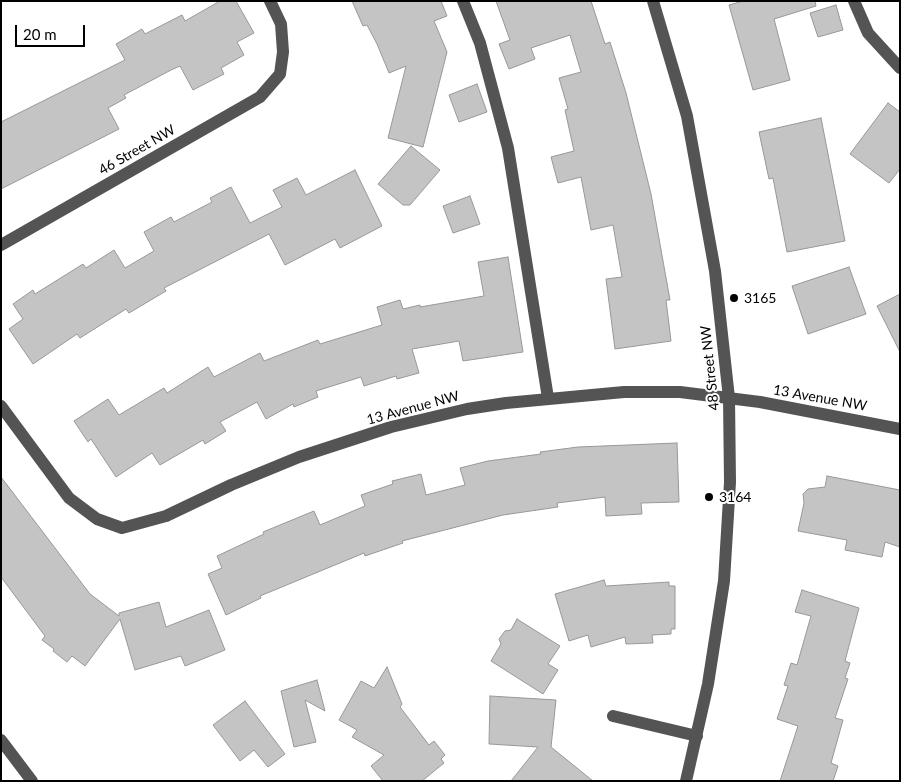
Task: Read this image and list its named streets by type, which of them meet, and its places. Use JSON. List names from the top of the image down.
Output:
{
  "streets": {
    "street": ["46 Street NW", "48 Street NW", "13 Avenue NW"]
  },
  "crossings": [
    ["48 Street NW", "13 Avenue NW"]
  ],
  "places": ["3165", "3164"],
  "scale_bar": "20 m"
}
